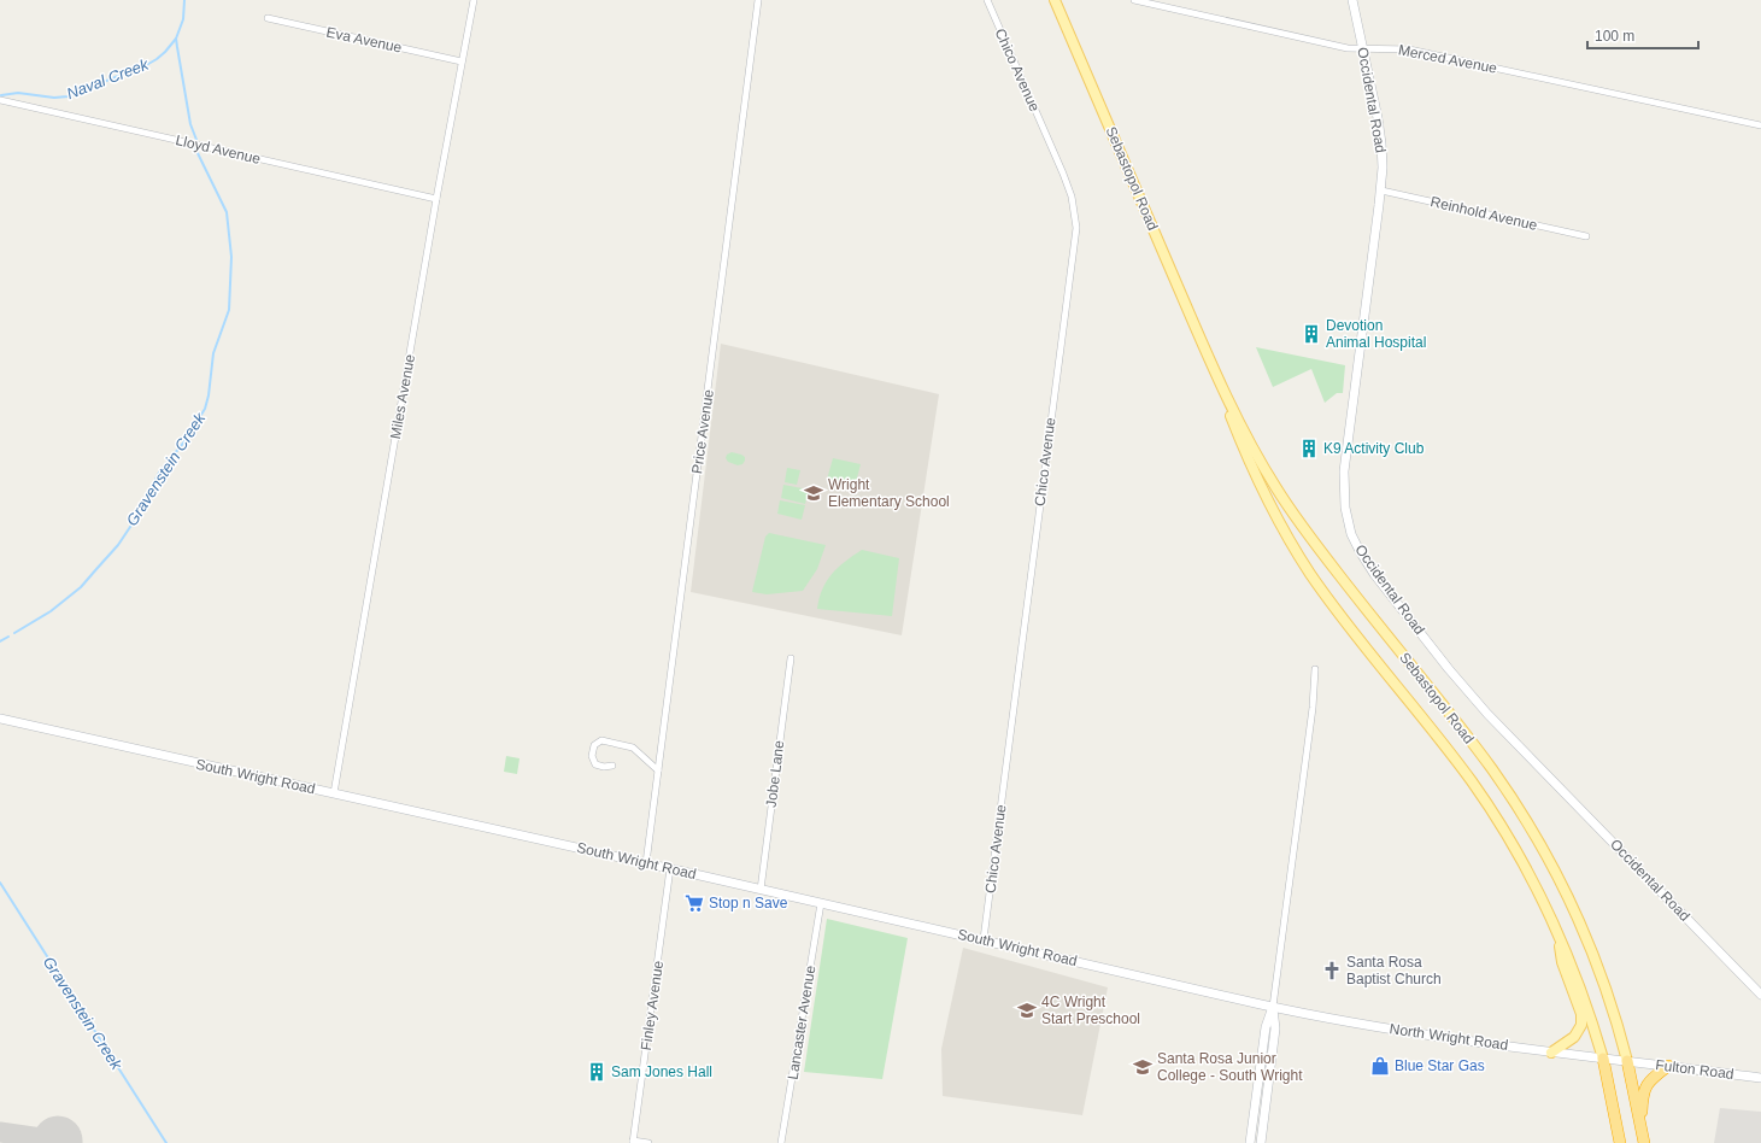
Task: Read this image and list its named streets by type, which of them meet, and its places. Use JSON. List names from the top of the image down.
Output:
{
  "streets": {
    "main road": [
      "Occidental Road",
      "Sebastopol Road",
      "South Wright Road",
      "North Wright Road",
      "Fulton Road"
    ],
    "street": [
      "Eva Avenue",
      "Merced Avenue",
      "Chico Avenue",
      "Lloyd Avenue",
      "Reinhold Avenue",
      "Miles Avenue",
      "Price Avenue",
      "Jobe Lane",
      "Finley Avenue",
      "Lancaster Avenue"
    ]
  },
  "crossings": [
    ["Eva Avenue", "Miles Avenue"],
    ["Merced Avenue", "Occidental Road"],
    ["Chico Avenue", "South Wright Road"],
    ["Occidental Road", "Reinhold Avenue"],
    ["Lloyd Avenue", "Miles Avenue"],
    ["Sebastopol Road", "North Wright Road"],
    ["Sebastopol Road", "Fulton Road"],
    ["Miles Avenue", "South Wright Road"],
    ["Price Avenue", "South Wright Road"],
    ["Jobe Lane", "South Wright Road"],
    ["South Wright Road", "Finley Avenue"],
    ["South Wright Road", "Lancaster Avenue"],
    ["South Wright Road", "North Wright Road"],
    ["North Wright Road", "Fulton Road"]
  ],
  "water": ["Naval Creek", "Gravenstein Creek"],
  "places": {
    "building": ["Devotion Animal Hospital", "K9 Activity Club", "Sam Jones Hall"],
    "school or university": ["Wright Elementary School", "4C Wright Start Preschool", "Santa Rosa Junior College - South Wright"],
    "supermarket": ["Stop n Save"],
    "church": ["Santa Rosa Baptist Church"],
    "shop": ["Blue Star Gas"]
  },
  "scale_bar": "100 m"
}
